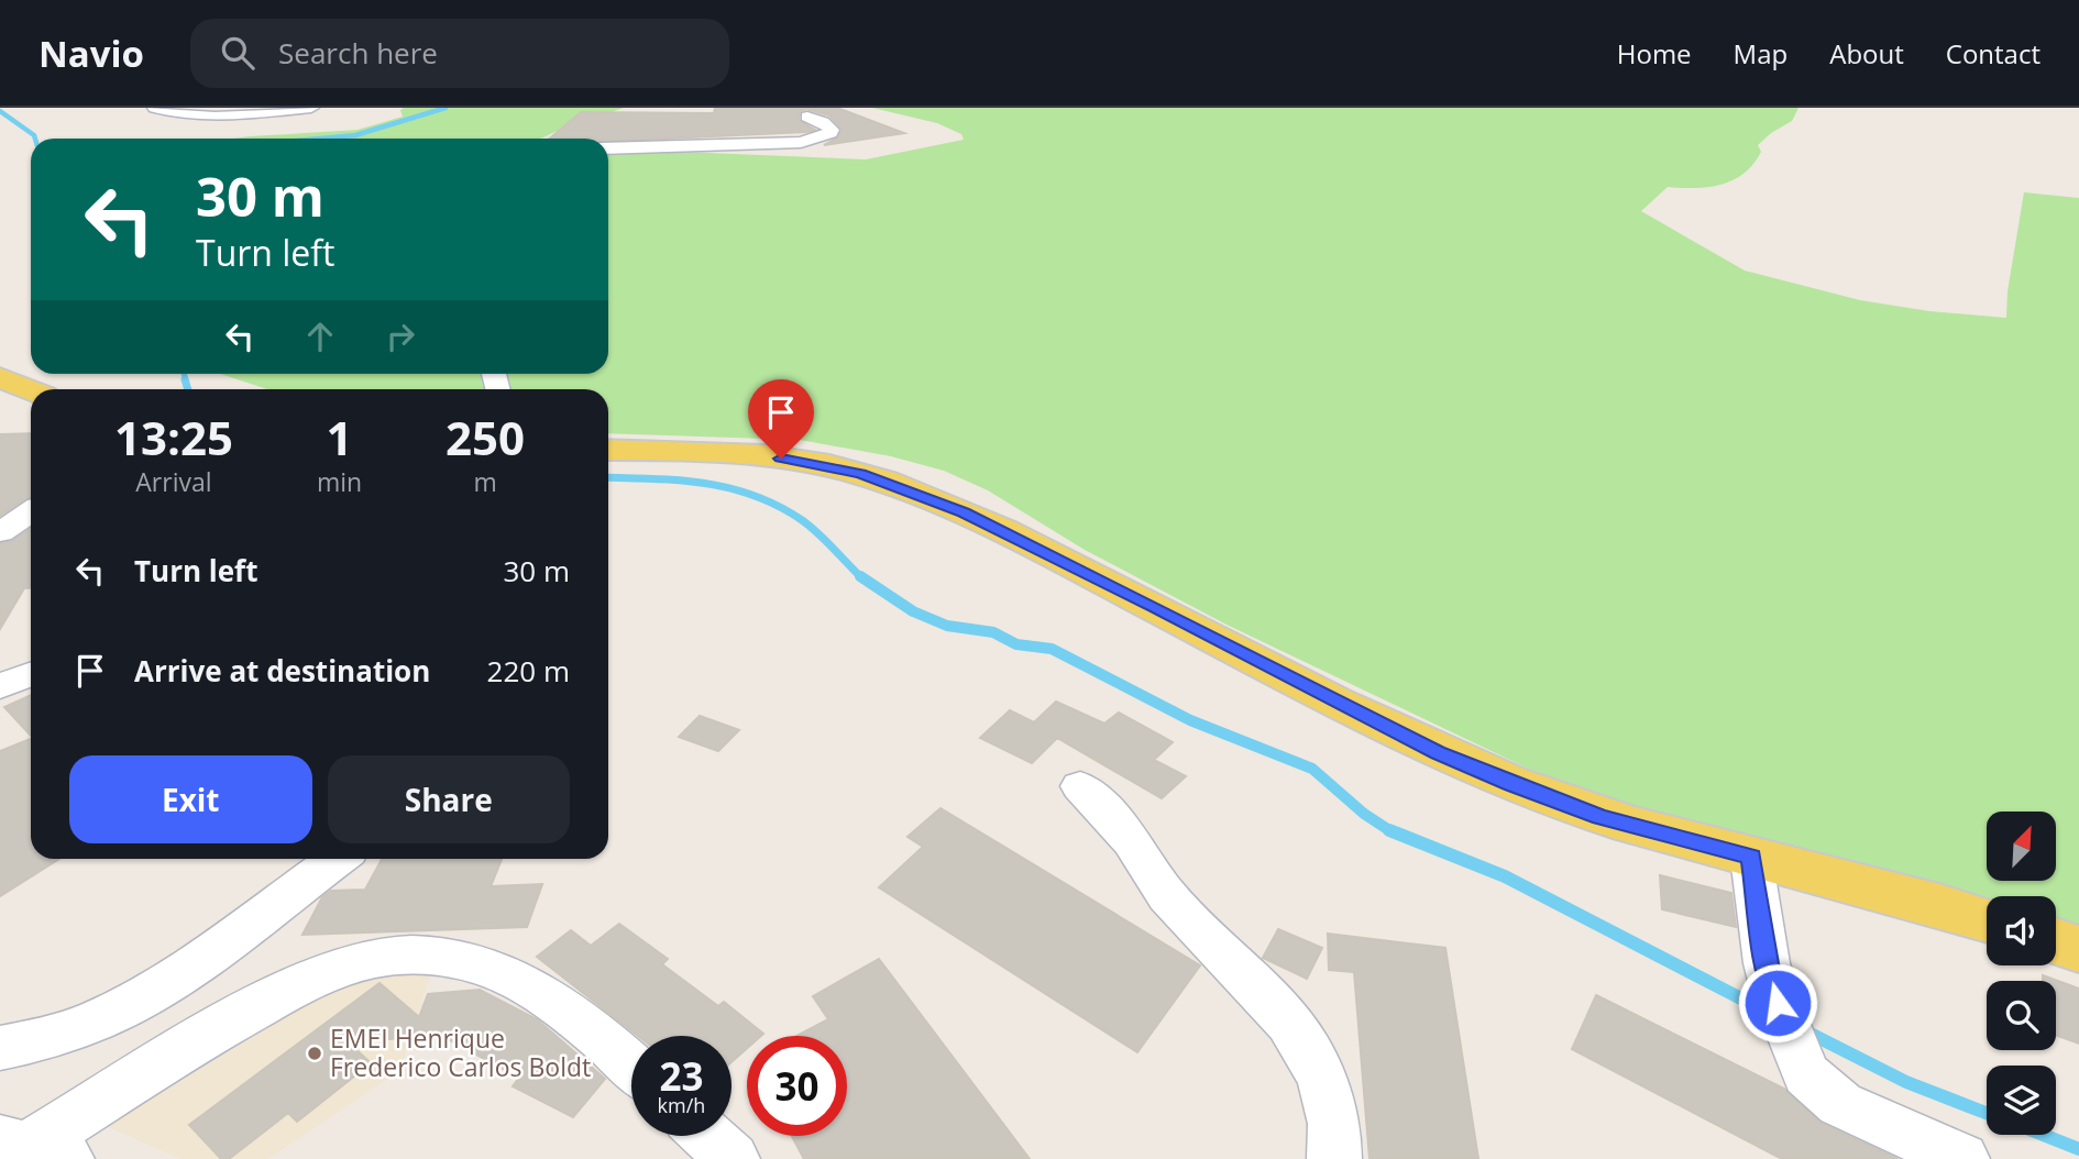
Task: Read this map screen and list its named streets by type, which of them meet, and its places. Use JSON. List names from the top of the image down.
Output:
{
  "places": ["EMEI Henrique Frederico Carlos Boldt"],
  "north": "top right",
  "page": {
    "header": "Navio",
    "search": "Search here",
    "nav": [
      "Home",
      "Map",
      "About",
      "Contact"
    ],
    "turn": ["30 m", "Turn left"],
    "eta": [
      "13:25",
      "Arrival",
      "1",
      "min",
      "250",
      "m"
    ],
    "list": [
      {
        "name": "Turn left",
        "value": "30 m"
      },
      {
        "name": "Arrive at destination",
        "value": "220 m"
      }
    ],
    "buttons": ["Exit", "Share"],
    "speed": "23 km/h",
    "limit": "30"
  }
}
